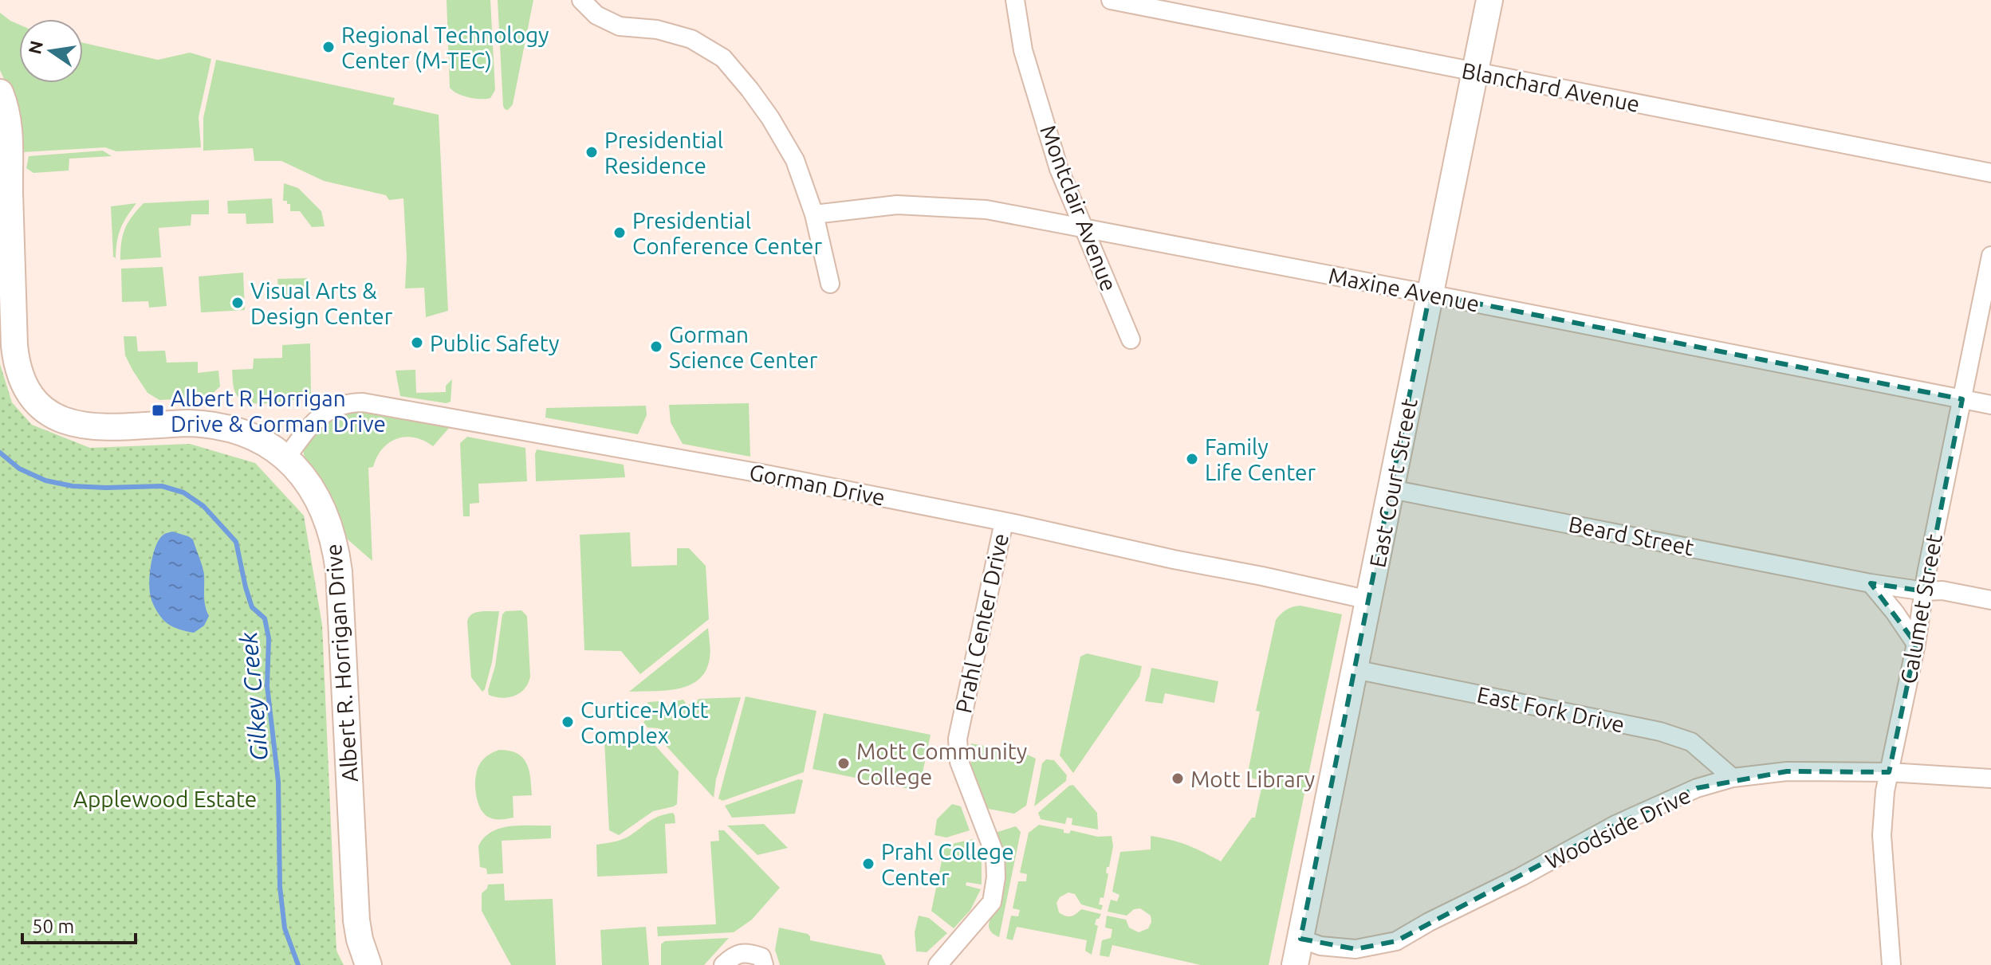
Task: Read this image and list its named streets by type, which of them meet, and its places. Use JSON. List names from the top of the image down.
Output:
{
  "streets": {
    "street": [
      "Blanchard Avenue",
      "Montclair Avenue",
      "Maxine Avenue",
      "East Court Street",
      "Gorman Drive",
      "Beard Street",
      "Calumet Street",
      "Prahl Center Drive",
      "Albert R. Horrigan Drive",
      "East Fork Drive",
      "Woodside Drive"
    ]
  },
  "crossings": [
    ["Blanchard Avenue", "East Court Street"],
    ["Montclair Avenue", "Maxine Avenue"],
    ["Maxine Avenue", "East Court Street"],
    ["Maxine Avenue", "Calumet Street"],
    ["East Court Street", "Gorman Drive"],
    ["East Court Street", "Beard Street"],
    ["East Court Street", "East Fork Drive"],
    ["East Court Street", "Woodside Drive"],
    ["Gorman Drive", "Prahl Center Drive"],
    ["Gorman Drive", "Albert R. Horrigan Drive"],
    ["Beard Street", "Calumet Street"],
    ["Calumet Street", "Woodside Drive"],
    ["East Fork Drive", "Woodside Drive"]
  ],
  "water": ["Gilkey Creek"],
  "parks": ["Applewood Estate"],
  "places": {
    "other": [
      "Regional Technology Center (M-TEC)",
      "Presidential Residence",
      "Presidential Conference Center",
      "Visual Arts & Design Center",
      "Public Safety",
      "Gorman Science Center",
      "Family Life Center",
      "Curtice-Mott Complex",
      "Mott Community College",
      "Mott Library",
      "Prahl College Center"
    ],
    "transit": ["Albert R Horrigan Drive & Gorman Drive"]
  },
  "scale_bar": "50 m",
  "north": "left"
}
